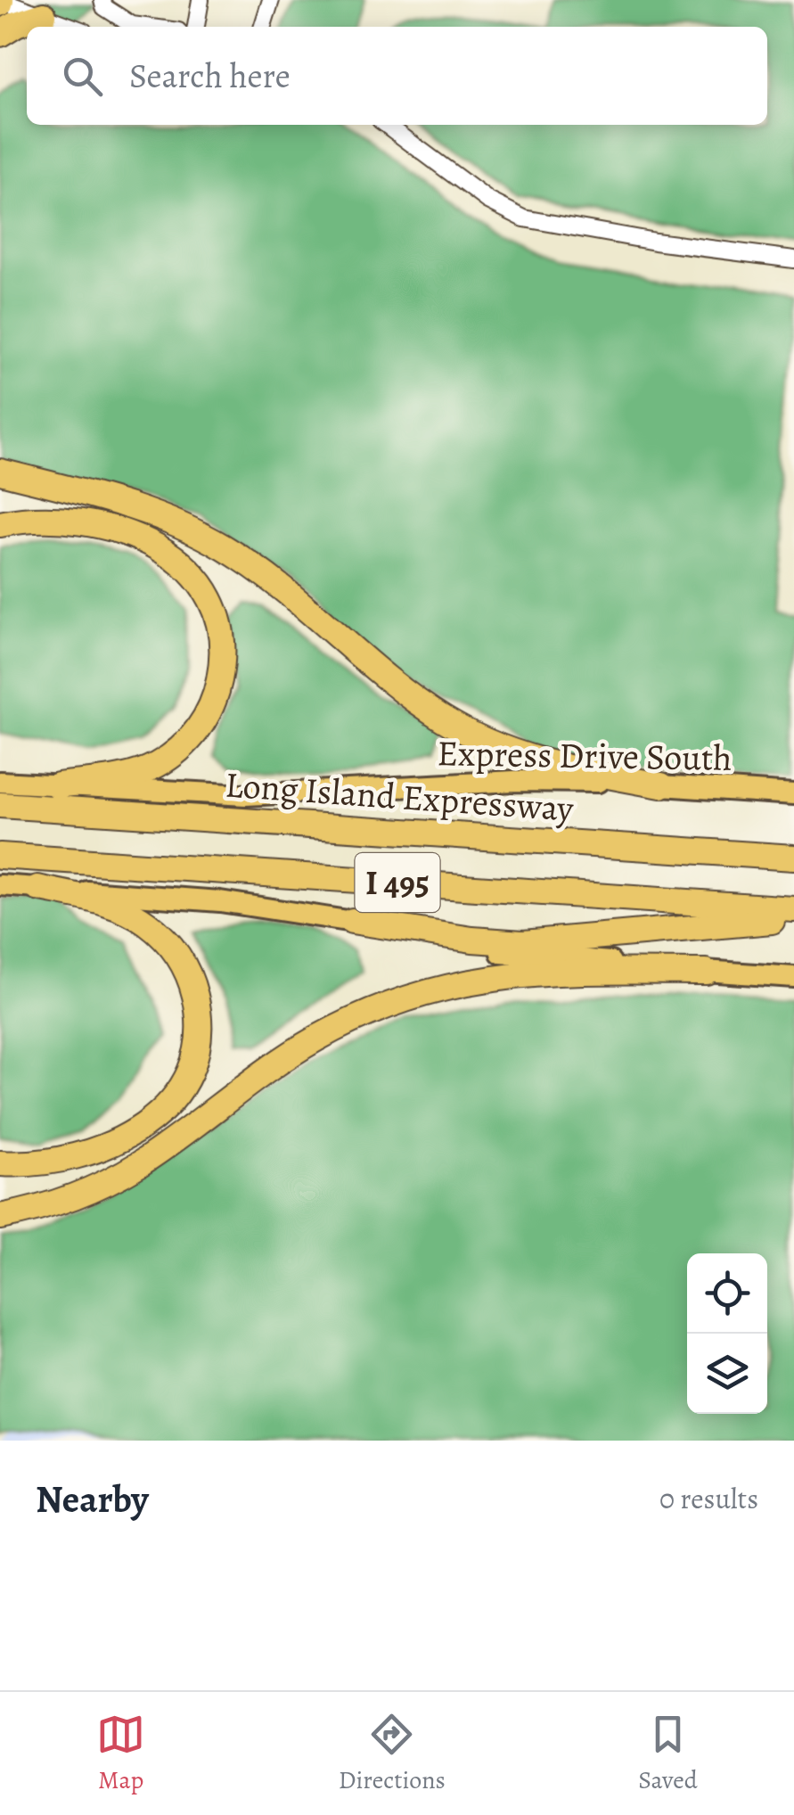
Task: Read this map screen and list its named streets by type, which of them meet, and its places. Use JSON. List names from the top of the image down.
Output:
{
  "streets": {
    "highway": ["Long Island Expressway", "I 495"],
    "main road": ["Express Drive South"]
  },
  "page": {
    "search": "Search here",
    "heading": ["Nearby", "0 results"],
    "nav": ["Map", "Directions", "Saved"]
  }
}
